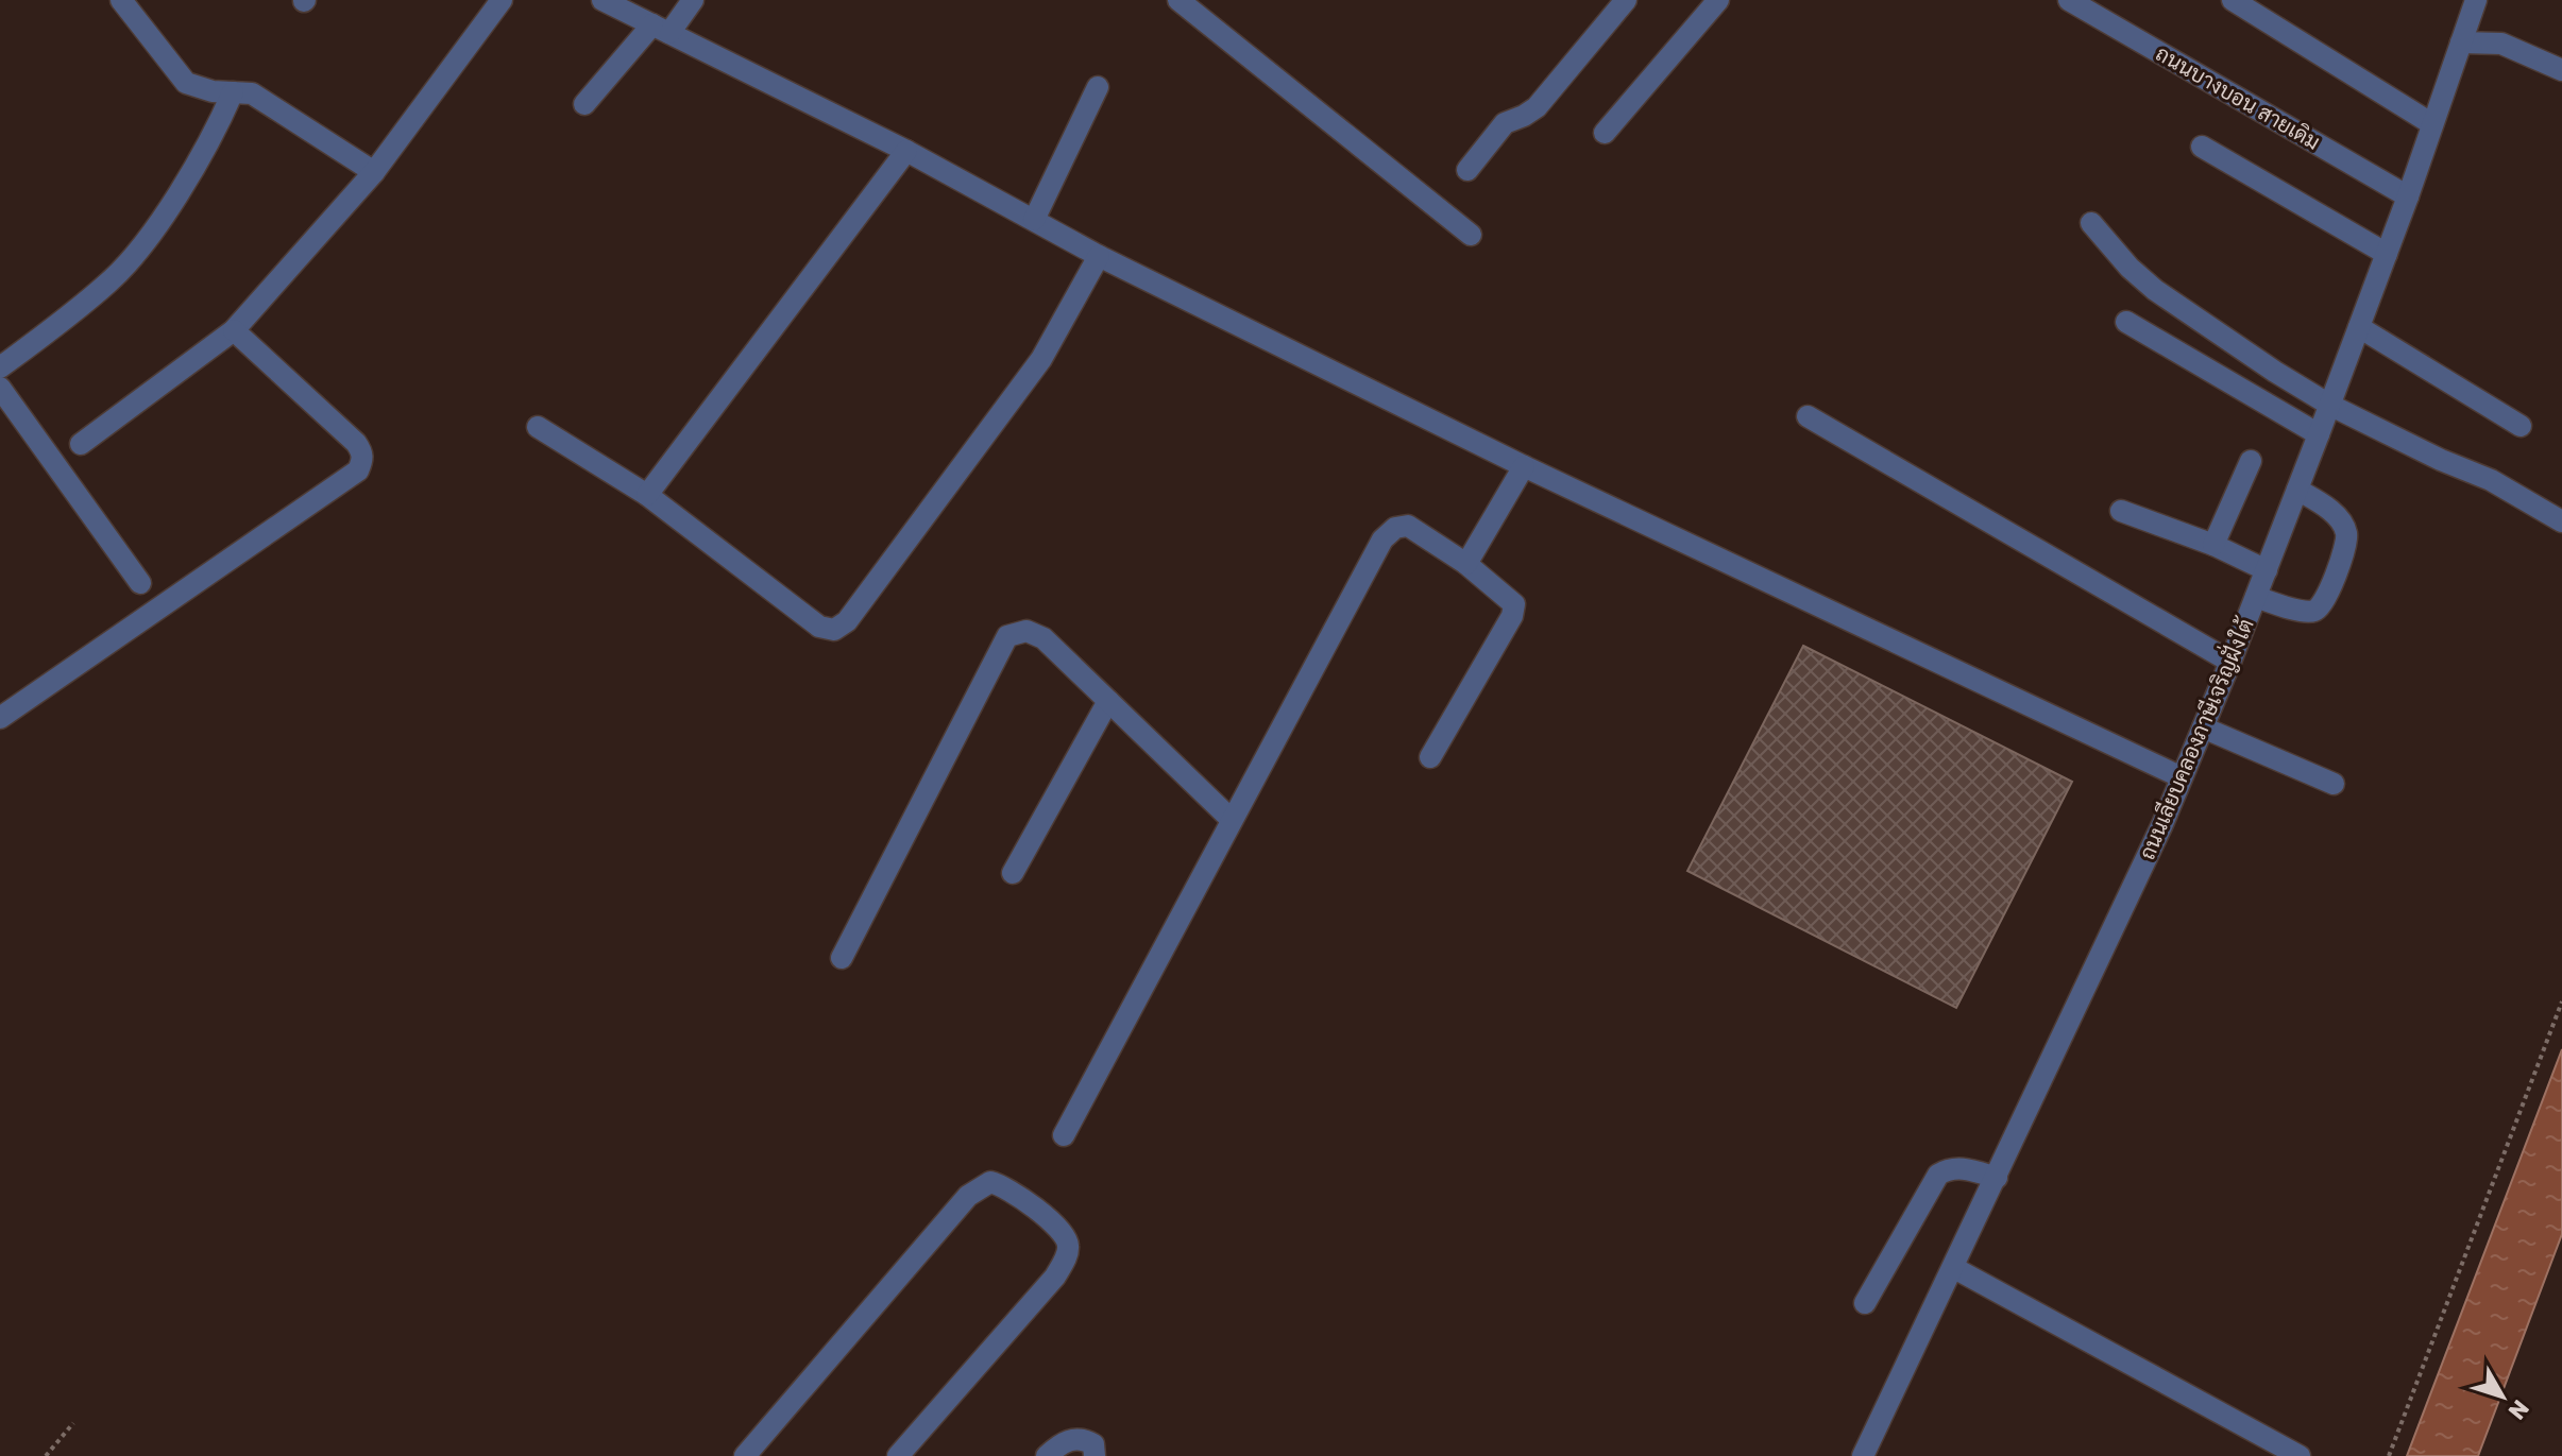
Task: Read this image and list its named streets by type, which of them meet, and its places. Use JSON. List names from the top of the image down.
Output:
{
  "streets": {
    "street": ["ถนนบางบอน สายเดิม", "ถนนเลียบคลองภาษีเจริญฝั่งใต้"]
  },
  "crossings": [
    ["ถนนบางบอน สายเดิม", "ถนนเลียบคลองภาษีเจริญฝั่งใต้"]
  ],
  "north": "bottom right"
}
